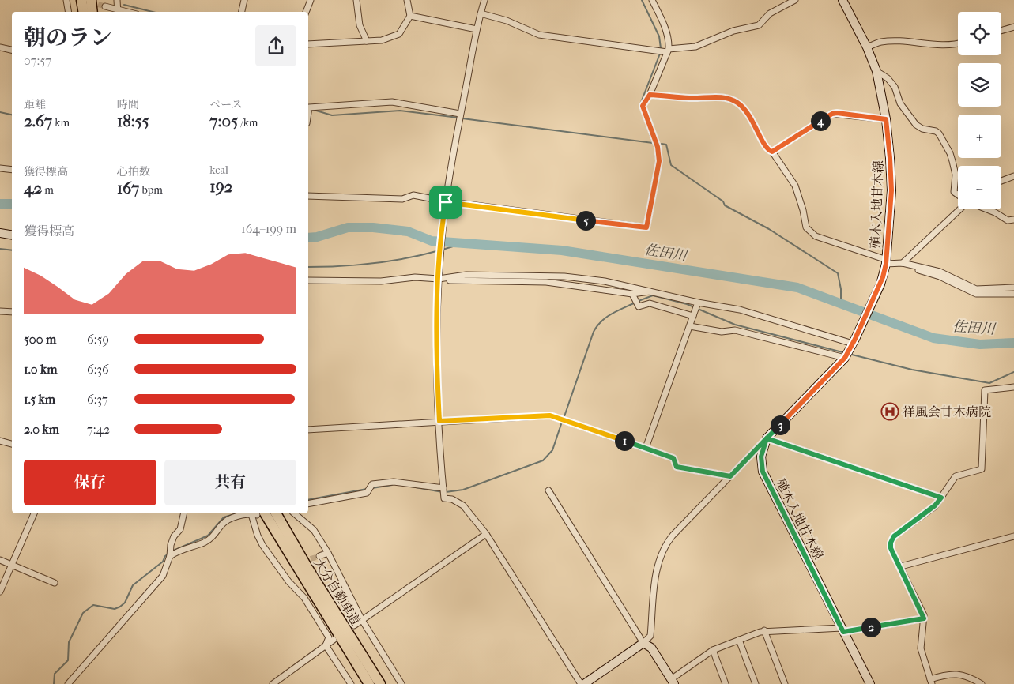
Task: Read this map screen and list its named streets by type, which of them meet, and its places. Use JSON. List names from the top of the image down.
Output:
{
  "streets": {
    "highway": ["大分自動車道"],
    "main road": ["殖木入地甘木線"]
  },
  "water": ["佐田川"],
  "places": {
    "hospital": ["祥風会甘木病院"]
  },
  "page": {
    "map_buttons": ["+", "−"],
    "heading": ["朝のラン", "07:57"],
    "stats": [
      ["距離", "2.67 km"],
      ["時間", "18:55"],
      ["ペース", "7:05 /km"],
      ["獲得標高", "42 m"],
      ["心拍数", "167 bpm"],
      ["kcal", "192"]
    ],
    "pins": [
      "4",
      "5",
      "3",
      "1",
      "2"
    ],
    "chart": ["獲得標高", "164–199 m"],
    "list": [
      {
        "name": "500 m",
        "note": "6:59"
      },
      {
        "name": "1.0 km",
        "note": "6:36"
      },
      {
        "name": "1.5 km",
        "note": "6:37"
      },
      {
        "name": "2.0 km",
        "note": "7:42"
      }
    ],
    "buttons": ["保存", "共有"]
  }
}
